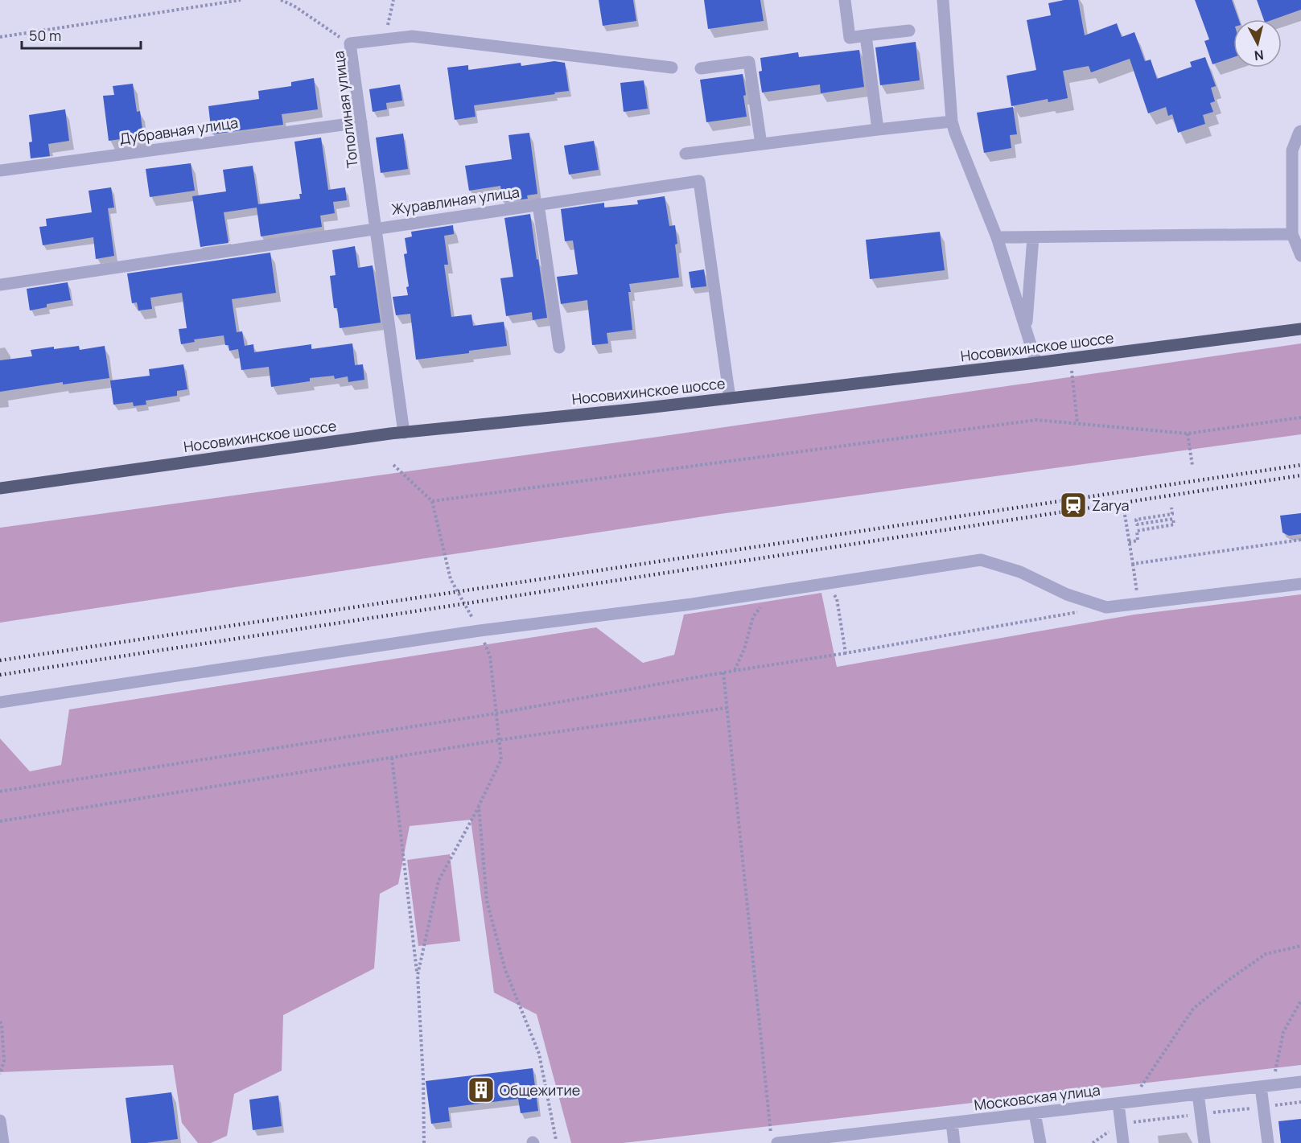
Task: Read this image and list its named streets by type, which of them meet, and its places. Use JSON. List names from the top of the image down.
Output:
{
  "streets": {
    "main road": ["Носовихинское шоссе"],
    "street": [
      "Тополиная улица",
      "Дубравная улица",
      "Журавлиная улица",
      "Московская улица"
    ]
  },
  "crossings": [
    ["Тополиная улица", "Дубравная улица"],
    ["Тополиная улица", "Журавлиная улица"],
    ["Тополиная улица", "Носовихинское шоссе"],
    ["Журавлиная улица", "Носовихинское шоссе"]
  ],
  "places": {
    "station": ["Zarya"],
    "building": ["Общежитие"]
  },
  "scale_bar": "50 m",
  "north": "bottom"
}
